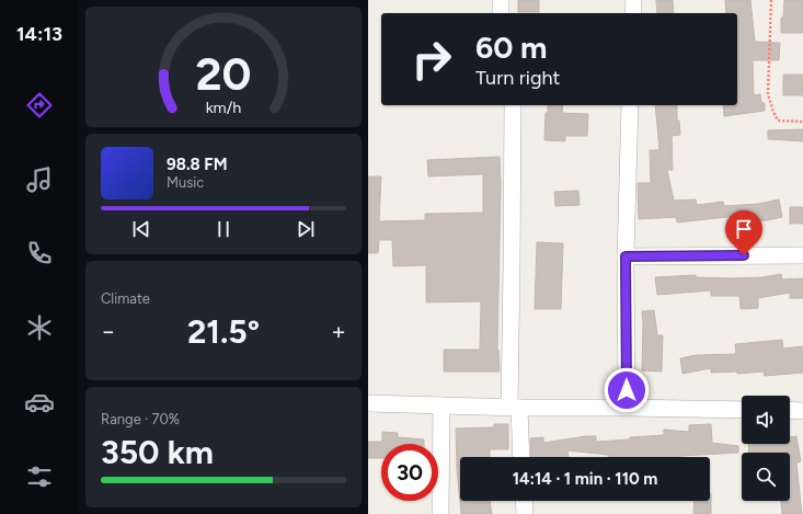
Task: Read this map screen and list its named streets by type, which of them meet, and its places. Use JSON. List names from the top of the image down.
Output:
{
  "page": {
    "tabs": "14:13",
    "turn": ["60 m", "Turn right"],
    "song": ["98.8 FM", "Music"],
    "tile": [
      "Climate",
      ["Range · 70%", "350 km"]
    ],
    "heat": ["−", "21.5°", "+"],
    "limit": "30",
    "trip": "14:14 · 1 min · 110 m",
    "gauge": ["20", "km/h"]
  }
}
